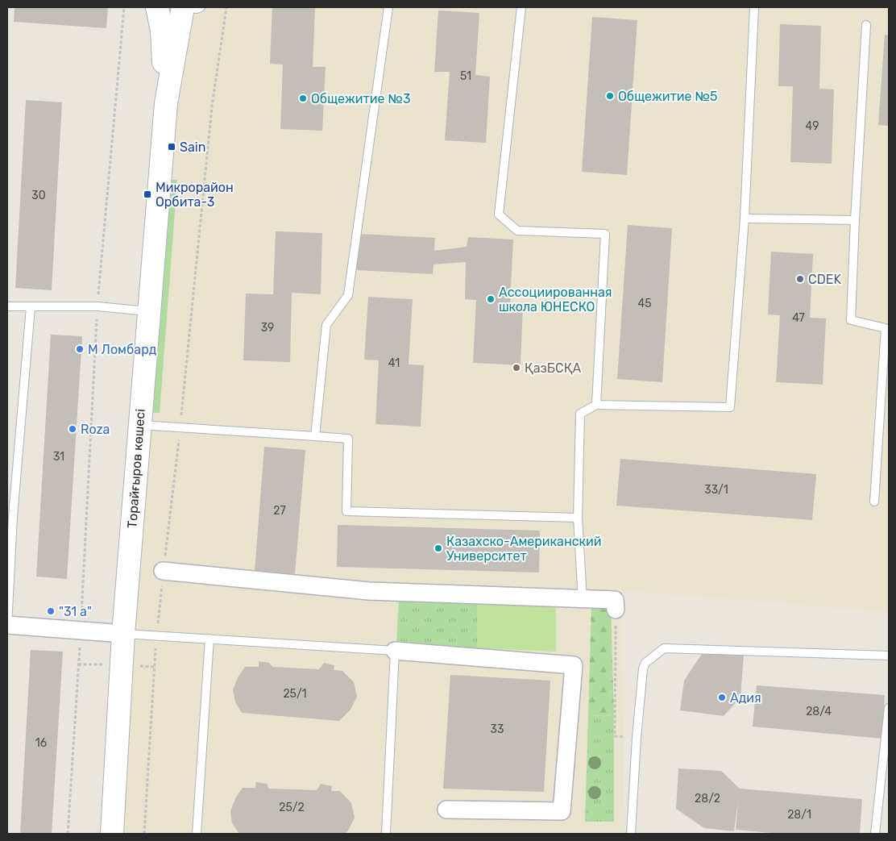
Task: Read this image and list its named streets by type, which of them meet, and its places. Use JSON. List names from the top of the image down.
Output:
{
  "streets": {
    "street": ["Торайғыров көшесі"]
  },
  "places": {
    "other": [
      "Общежитие №5",
      "Общежитие №3",
      "CDEK",
      "Ассоциированная школа ЮНЕСКО",
      "М Ломбард",
      "ҚазБСҚА",
      "Roza",
      "Казахско-Американский Университет",
      "\"31 а\"",
      "Адия"
    ],
    "transit": ["Sain", "Микрорайон Орбита-3"]
  },
  "house_numbers": [
    "51",
    "49",
    "30",
    "45",
    "47",
    "39",
    "41",
    "31",
    "33/1",
    "27",
    "25/1",
    "28/4",
    "33",
    "16",
    "28/2",
    "25/2",
    "28/1"
  ]
}
